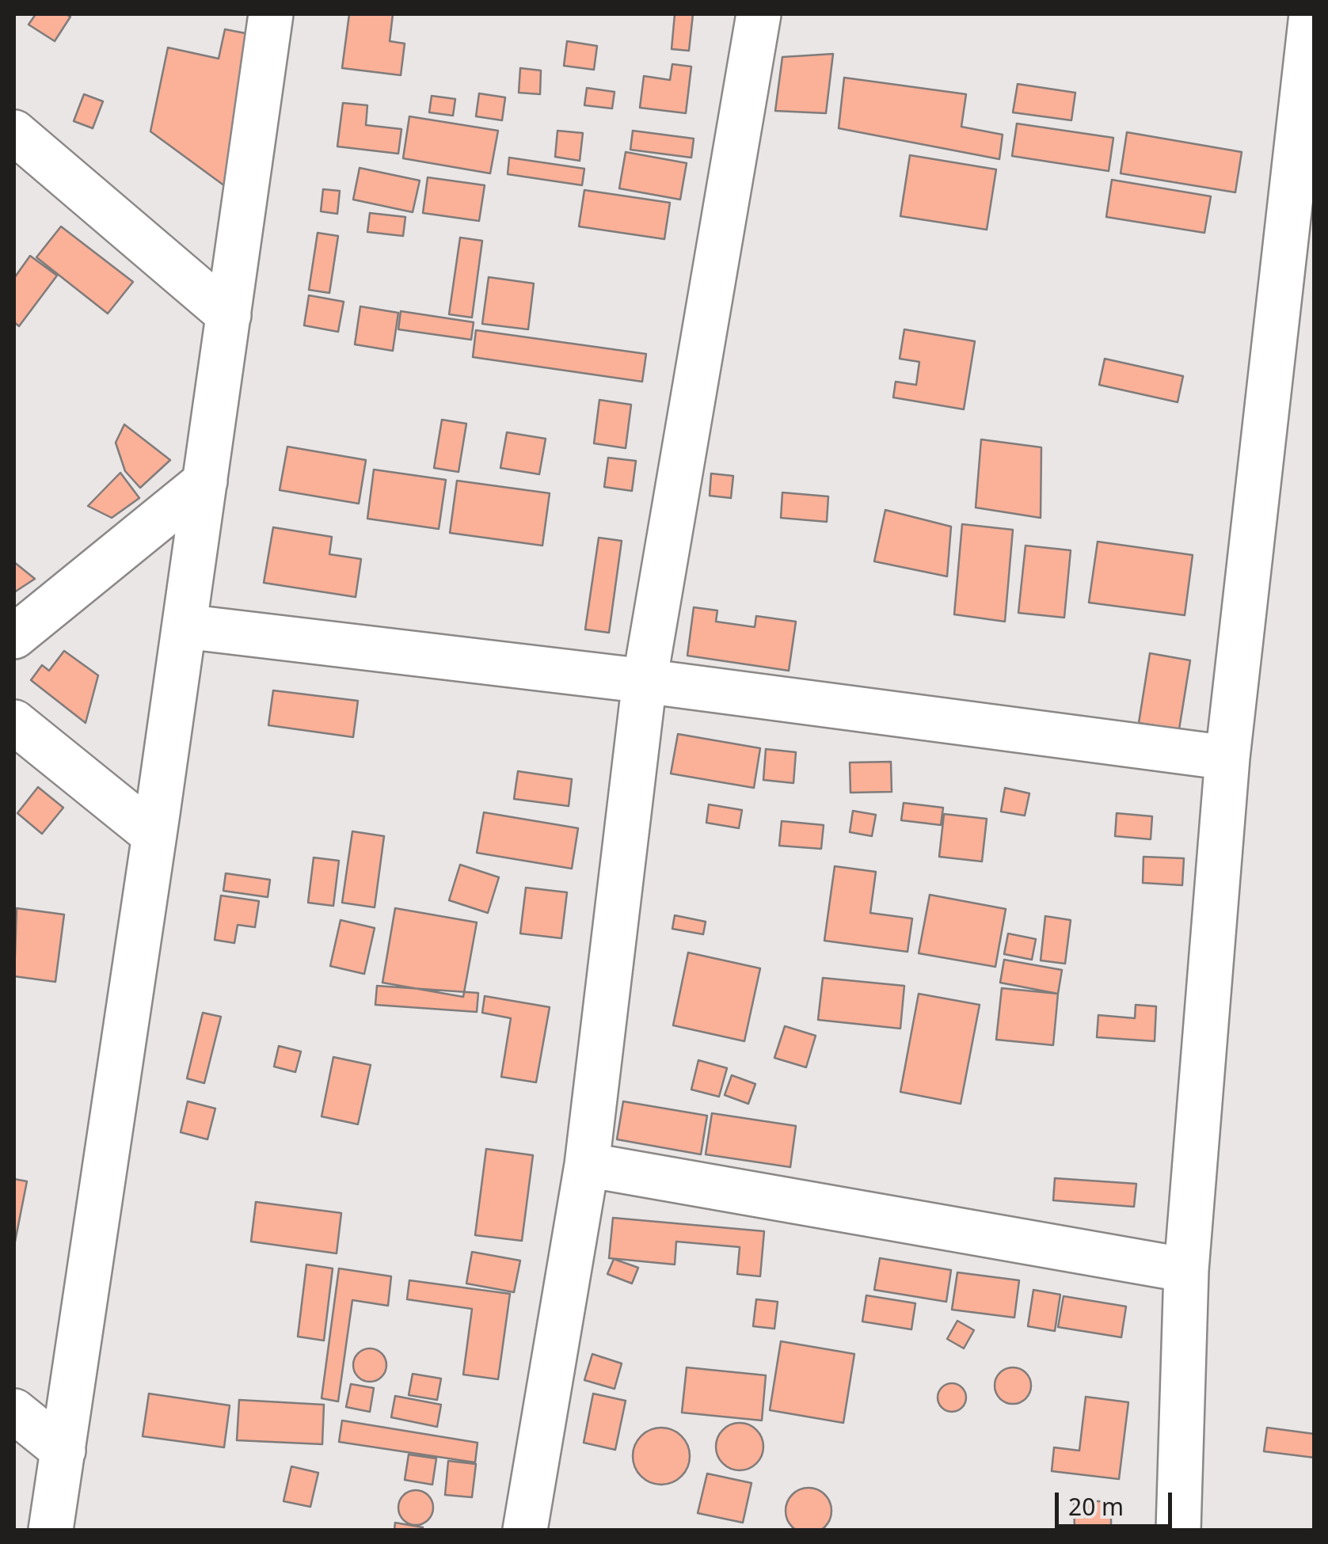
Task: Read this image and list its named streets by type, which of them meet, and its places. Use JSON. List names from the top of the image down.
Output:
{
  "scale_bar": "20 m"
}
